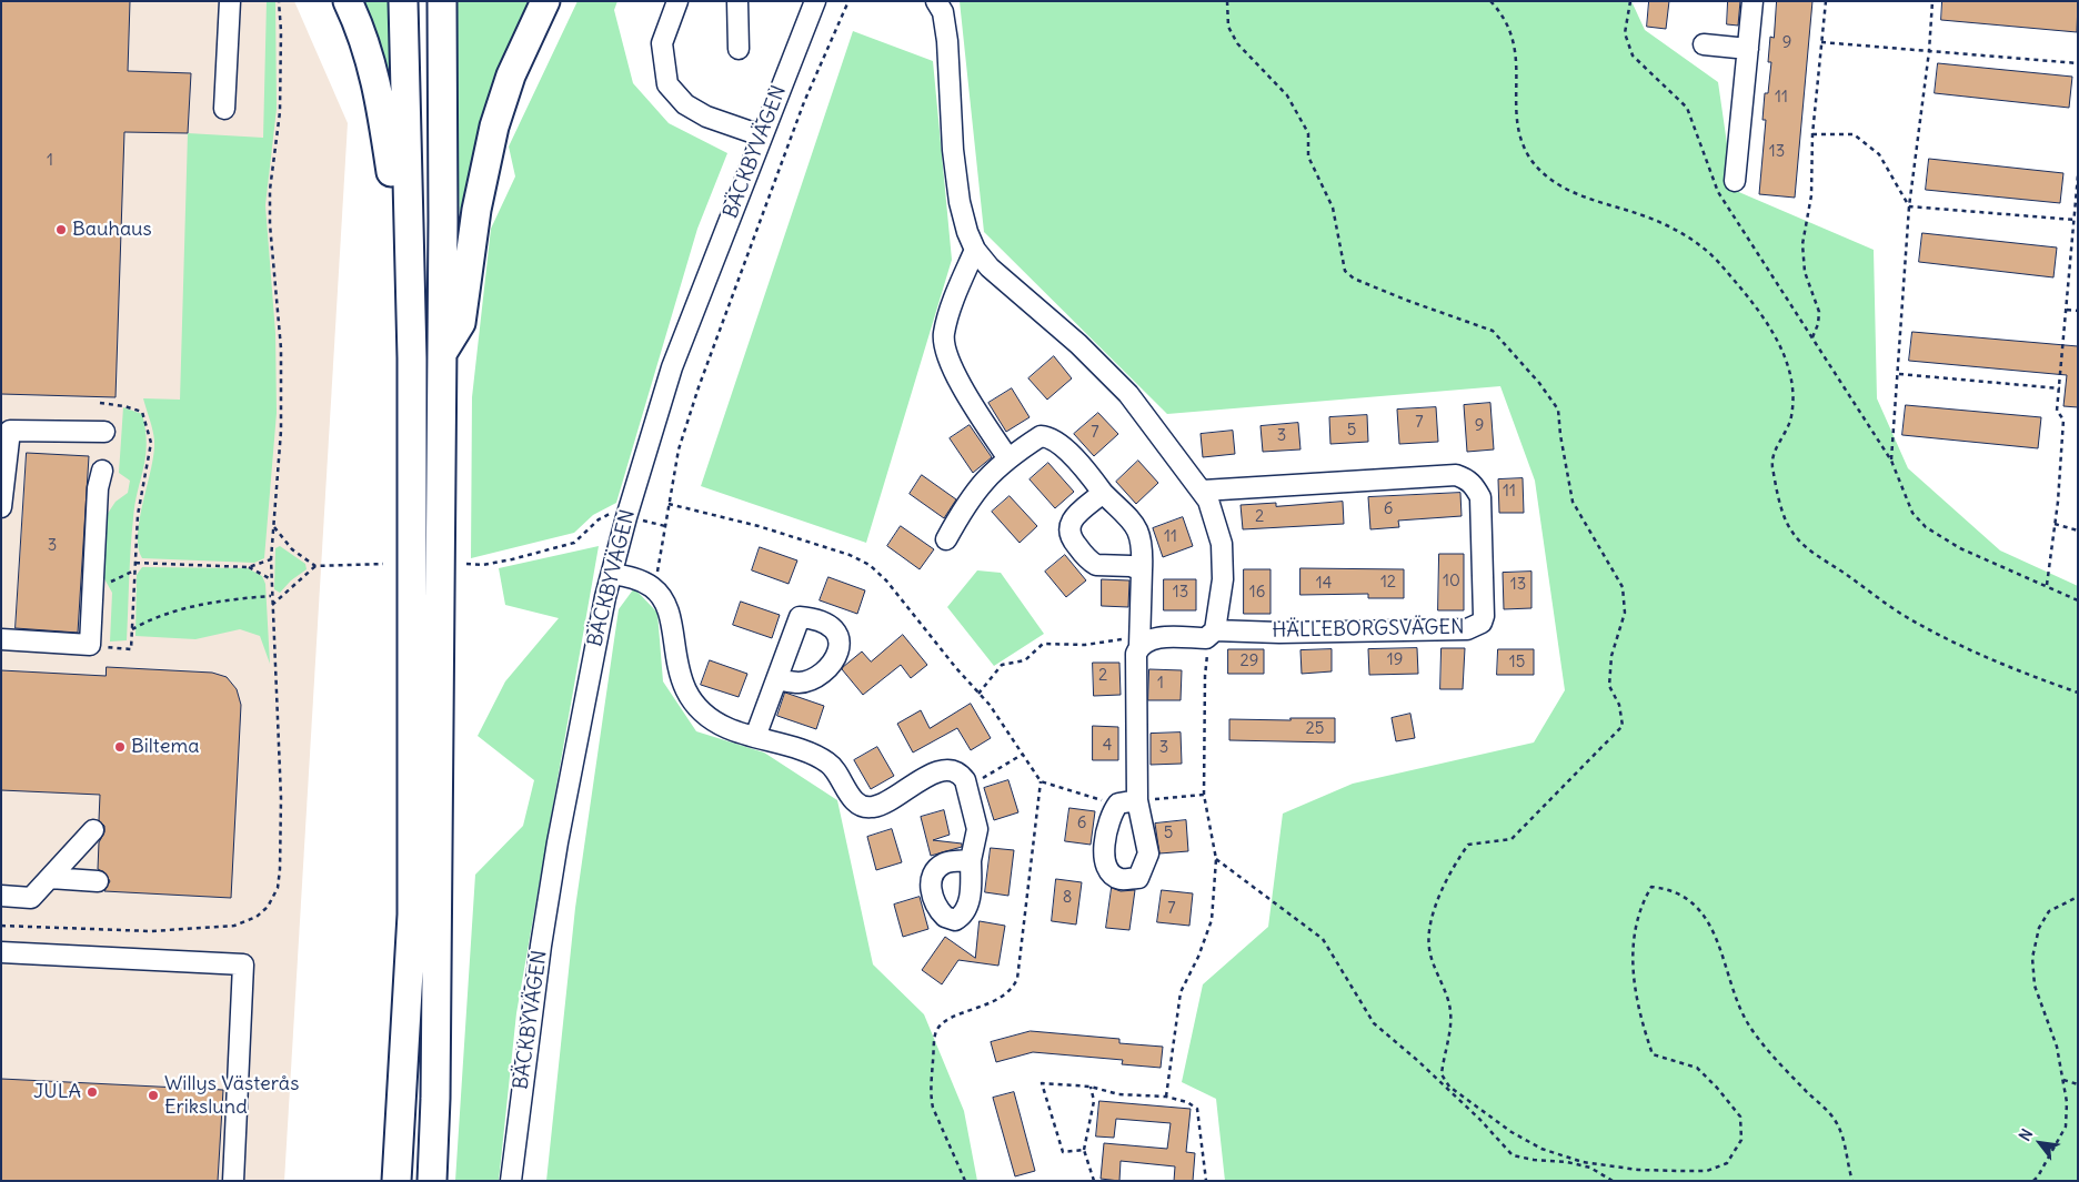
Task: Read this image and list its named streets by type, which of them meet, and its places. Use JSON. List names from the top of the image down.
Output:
{
  "streets": {
    "street": ["BÄCKBYVÄGEN", "HÄLLEBORGSVÄGEN"]
  },
  "places": [
    "Bauhaus",
    "Biltema",
    "JULA",
    "Willys Västerås Erikslund"
  ],
  "house_numbers": [
    "9",
    "11",
    "13",
    "1",
    "7",
    "9",
    "5",
    "7",
    "3",
    "11",
    "6",
    "2",
    "11",
    "3",
    "10",
    "12",
    "14",
    "13",
    "13",
    "16",
    "19",
    "29",
    "15",
    "2",
    "1",
    "25",
    "4",
    "3",
    "6",
    "5",
    "8",
    "7"
  ],
  "north": "top left"
}
